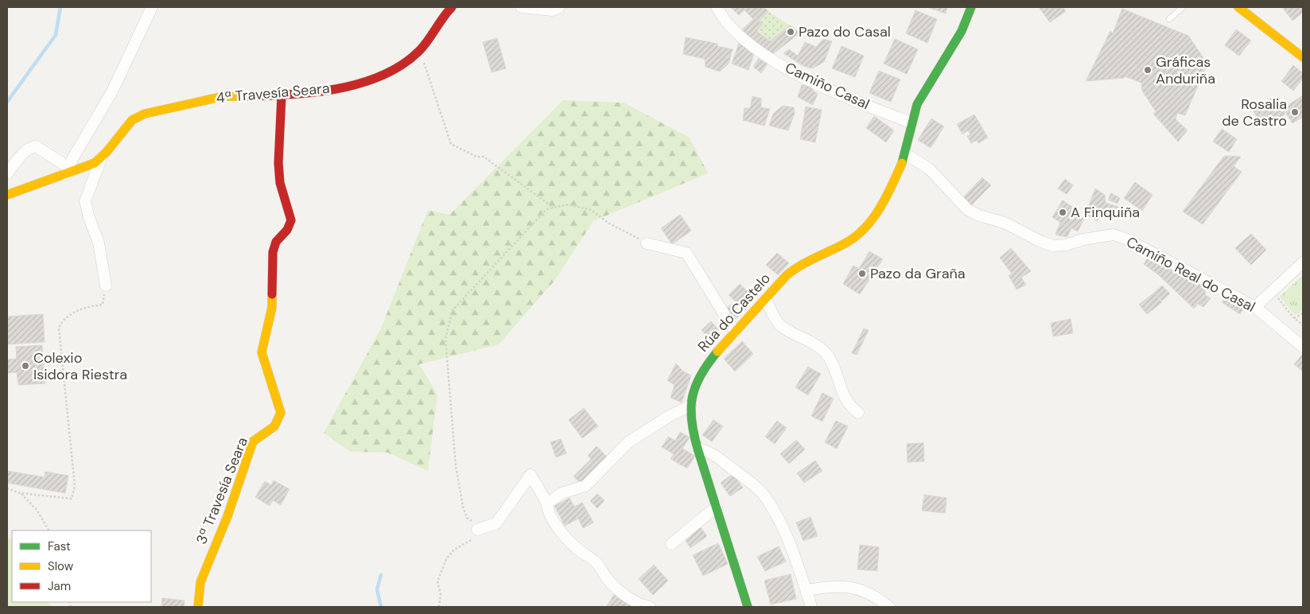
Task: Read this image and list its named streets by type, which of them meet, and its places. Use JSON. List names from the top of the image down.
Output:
{
  "streets": {
    "street": [
      "Camiño Casal",
      "4ª Travesía Seara",
      "Camiño Real do Casal",
      "Rúa do Castelo",
      "3ª Travesía Seara"
    ]
  },
  "crossings": [
    ["Camiño Casal", "Rúa do Castelo"],
    ["4ª Travesía Seara", "3ª Travesía Seara"],
    ["Camiño Real do Casal", "Rúa do Castelo"]
  ],
  "places": [
    "Pazo do Casal",
    "Gráficas Anduriña",
    "Rosalia de Castro",
    "A Finquiña",
    "Pazo da Graña",
    "Colexio Isidora Riestra"
  ],
  "legend": ["Fast", "Slow", "Jam"]
}
